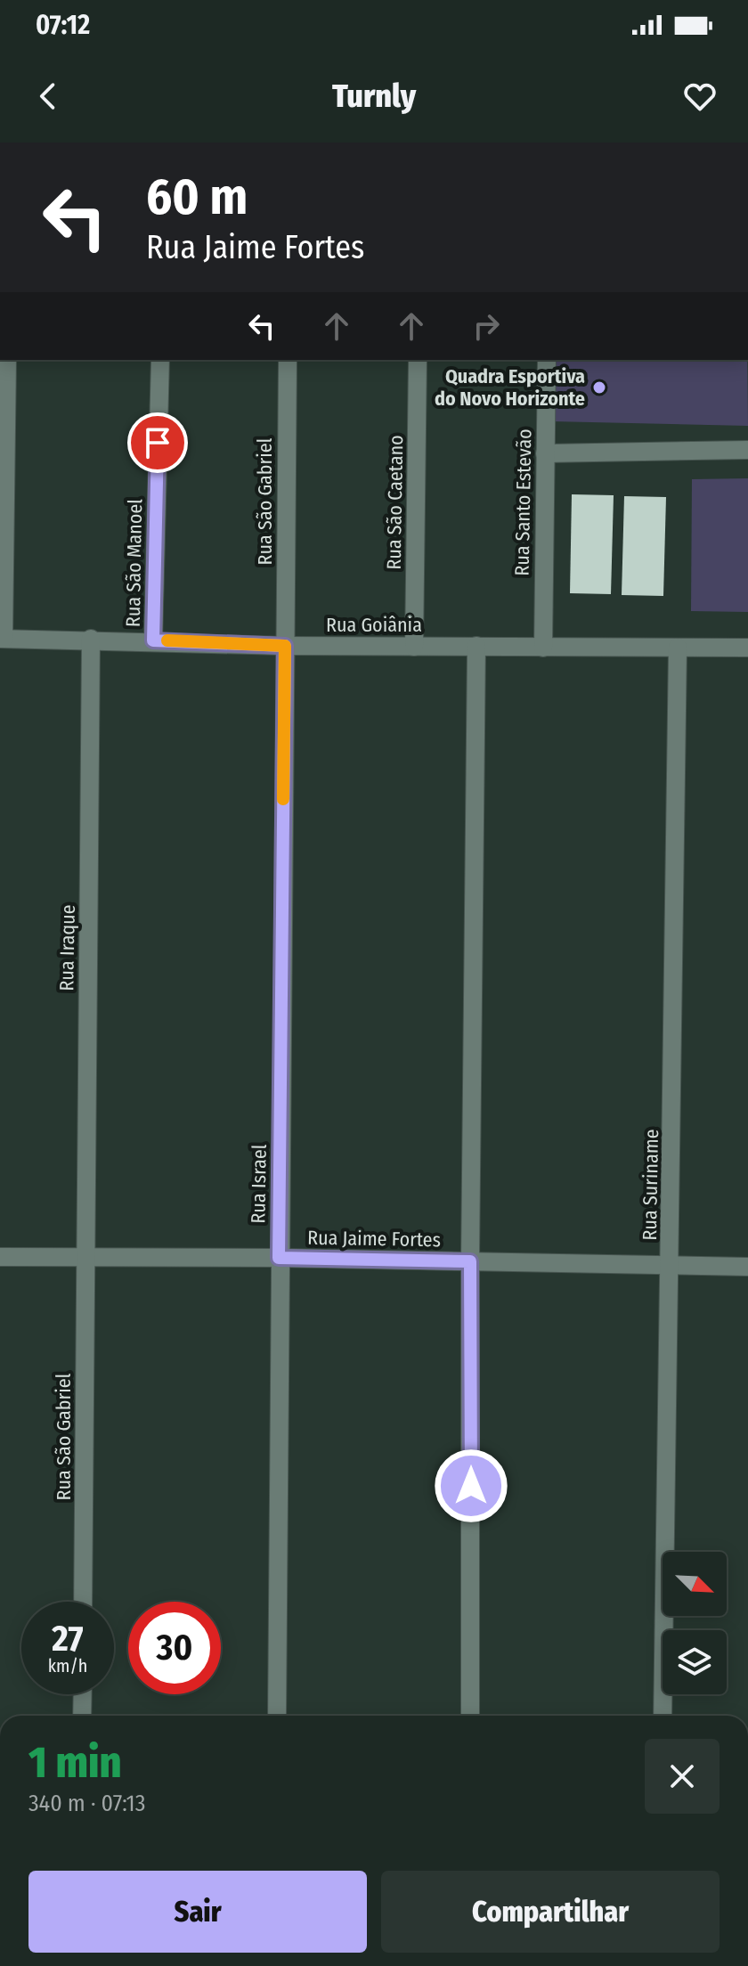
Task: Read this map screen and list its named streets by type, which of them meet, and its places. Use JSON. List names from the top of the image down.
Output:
{
  "streets": {
    "street": [
      "Rua São Gabriel",
      "Rua São Caetano",
      "Rua Santo Estevão",
      "Rua São Manoel",
      "Rua Goiânia",
      "Rua Iraque",
      "Rua Israel",
      "Rua Suriname",
      "Rua Jaime Fortes"
    ]
  },
  "crossings": [
    ["Rua São Gabriel", "Rua Goiânia"],
    ["Rua São Gabriel", "Rua Iraque"],
    ["Rua São Gabriel", "Rua Israel"],
    ["Rua São Gabriel", "Rua Jaime Fortes"],
    ["Rua São Caetano", "Rua Goiânia"],
    ["Rua Santo Estevão", "Rua Goiânia"],
    ["Rua São Manoel", "Rua Goiânia"],
    ["Rua Goiânia", "Rua Iraque"],
    ["Rua Goiânia", "Rua Israel"],
    ["Rua Goiânia", "Rua Suriname"],
    ["Rua Iraque", "Rua Jaime Fortes"],
    ["Rua Israel", "Rua Jaime Fortes"],
    ["Rua Suriname", "Rua Jaime Fortes"]
  ],
  "places": ["Quadra Esportiva do Novo Horizonte"],
  "north": "bottom right",
  "page": {
    "status": "07:12",
    "header": "Turnly",
    "turn": ["60 m", "Rua Jaime Fortes"],
    "speed": "27 km/h",
    "limit": "30",
    "heading": ["1 min", "340 m · 07:13"],
    "buttons": ["Sair", "Compartilhar"]
  }
}
